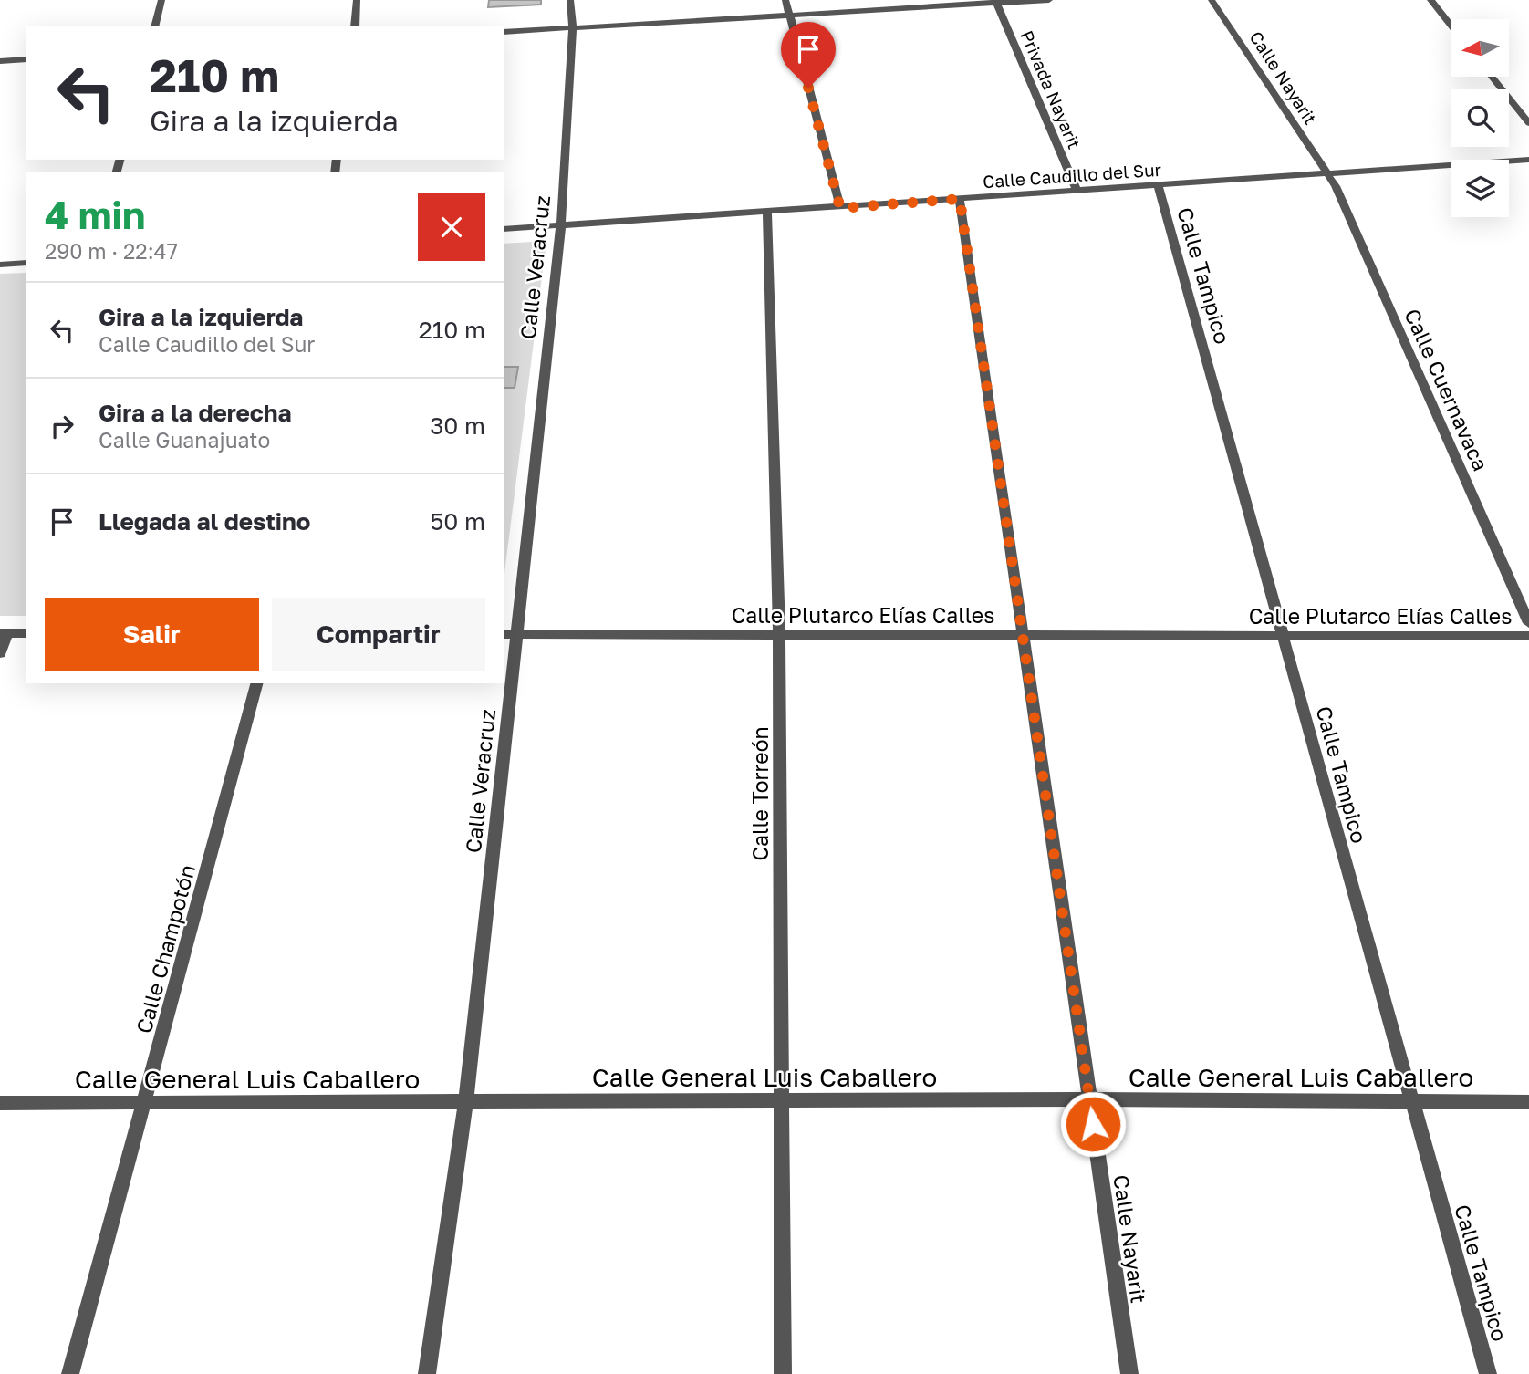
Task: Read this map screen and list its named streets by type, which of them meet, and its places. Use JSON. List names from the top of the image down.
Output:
{
  "streets": {
    "street": [
      "Calle Nayarit",
      "Privada Nayarit",
      "Calle Caudillo del Sur",
      "Calle Veracruz",
      "Calle Tampico",
      "Calle Cuernavaca",
      "Calle Plutarco Elías Calles",
      "Calle Torreón",
      "Calle Champotón",
      "Calle General Luis Caballero"
    ]
  },
  "crossings": [
    ["Calle Nayarit", "Calle Caudillo del Sur"],
    ["Calle Nayarit", "Calle Cuernavaca"],
    ["Calle Nayarit", "Calle Plutarco Elías Calles"],
    ["Calle Nayarit", "Calle General Luis Caballero"],
    ["Privada Nayarit", "Calle Caudillo del Sur"],
    ["Calle Caudillo del Sur", "Calle Veracruz"],
    ["Calle Caudillo del Sur", "Calle Tampico"],
    ["Calle Caudillo del Sur", "Calle Cuernavaca"],
    ["Calle Caudillo del Sur", "Calle Torreón"],
    ["Calle Veracruz", "Calle Plutarco Elías Calles"],
    ["Calle Veracruz", "Calle General Luis Caballero"],
    ["Calle Tampico", "Calle Plutarco Elías Calles"],
    ["Calle Tampico", "Calle General Luis Caballero"],
    ["Calle Plutarco Elías Calles", "Calle Torreón"],
    ["Calle Torreón", "Calle General Luis Caballero"],
    ["Calle Champotón", "Calle General Luis Caballero"]
  ],
  "north": "left",
  "page": {
    "turn": ["210 m", "Gira a la izquierda"],
    "heading": ["4 min", "290 m · 22:47"],
    "list": [
      {
        "name": "Gira a la izquierda",
        "note": "Calle Caudillo del Sur",
        "value": "210 m"
      },
      {
        "name": "Gira a la derecha",
        "note": "Calle Guanajuato",
        "value": "30 m"
      },
      {
        "name": "Llegada al destino",
        "value": "50 m"
      }
    ],
    "buttons": ["Salir", "Compartir"]
  }
}
